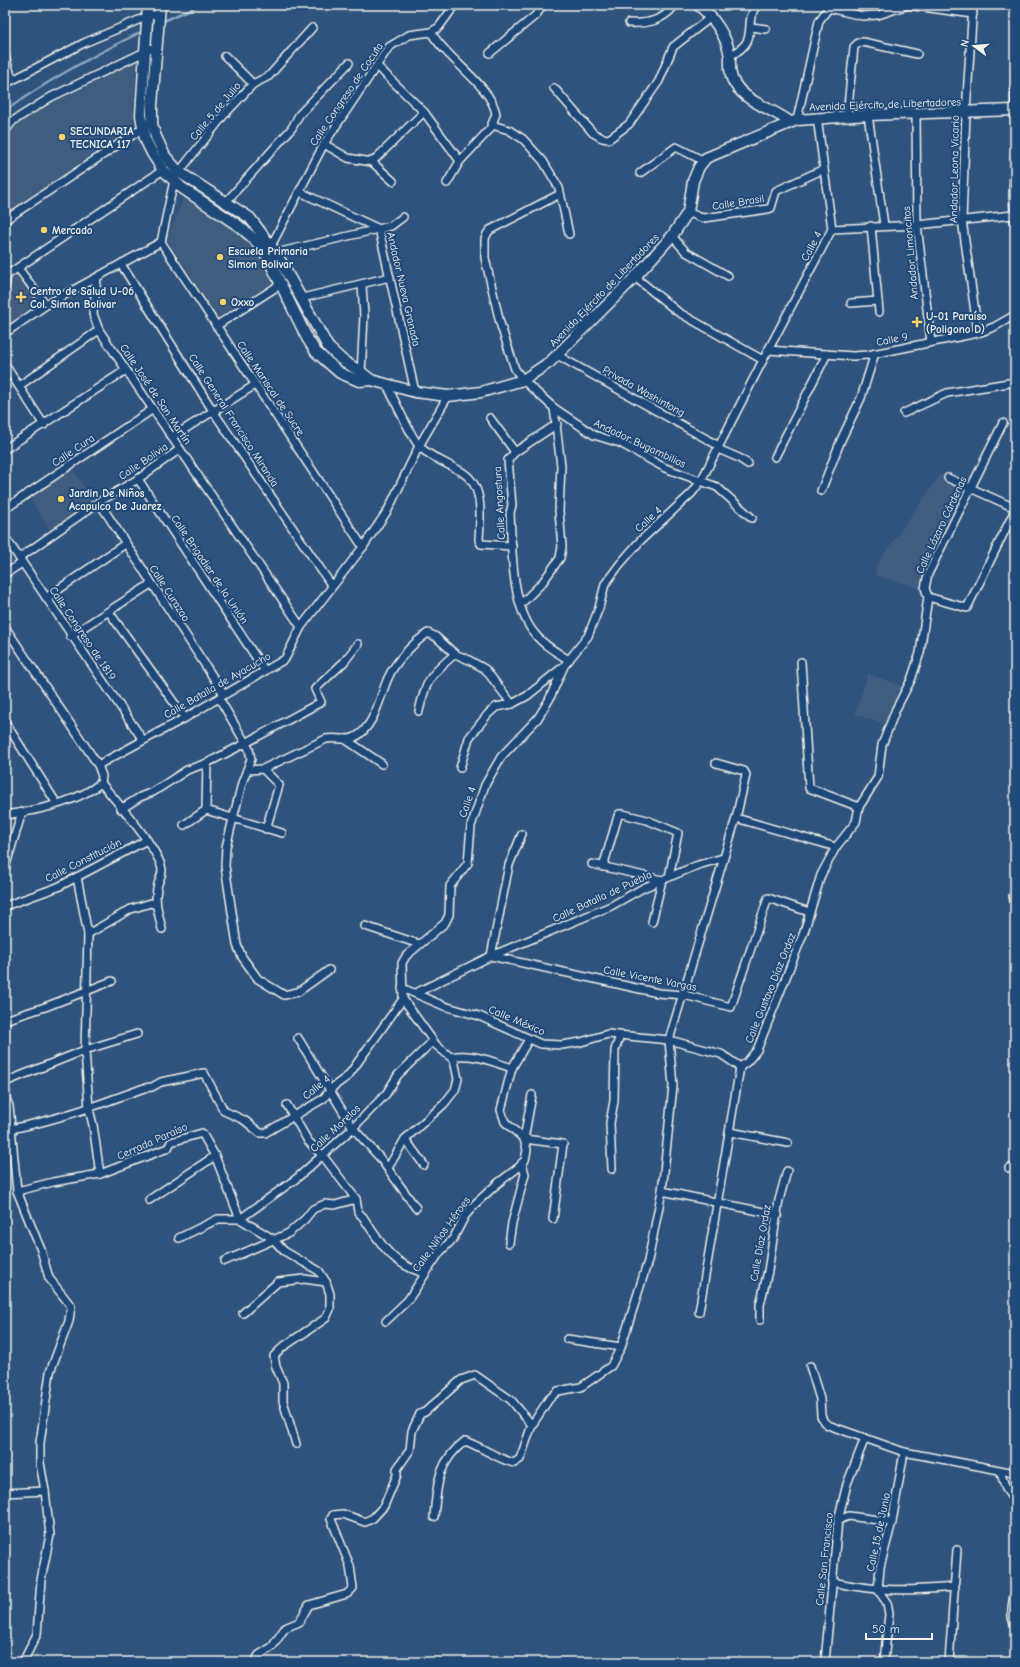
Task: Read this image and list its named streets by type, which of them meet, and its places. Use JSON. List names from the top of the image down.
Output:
{
  "streets": {
    "main road": ["Avenida Ejército de Libertadores"],
    "street": [
      "Calle Congreso de Cocuta",
      "Calle 5 de Julio",
      "Andador Leona Vicario",
      "Calle Brasil",
      "Calle 4",
      "Andador Limoncitos",
      "Andador Nueva Granada",
      "Calle 9",
      "Calle Mariscal de Sucre",
      "Privada Washintong",
      "Calle José de San Martín",
      "Calle General Francisco Miranda",
      "Andador Bugambilias",
      "Calle Cura",
      "Calle Bolivia",
      "Calle Angostura",
      "Calle Lázaro Cárdenas",
      "Calle Brigadier de la Unión",
      "Calle Curazao",
      "Calle Congreso de 1819",
      "Calle Batalla de Ayacucho",
      "Calle Constitución",
      "Calle Batalla de Puebla",
      "Calle Vicente Vargas",
      "Calle Gustavo Díaz Ordaz",
      "Calle México",
      "Calle Morelos",
      "Cerrada Paraíso",
      "Calle Niños Héroes",
      "Calle Díaz Ordaz",
      "Calle 15 de Junio",
      "Calle San Francisco"
    ]
  },
  "crossings": [
    ["Calle Congreso de Cocuta", "Andador Nueva Granada"],
    ["Avenida Ejército de Libertadores", "Andador Leona Vicario"],
    ["Avenida Ejército de Libertadores", "Calle Brasil"],
    ["Avenida Ejército de Libertadores", "Andador Limoncitos"],
    ["Avenida Ejército de Libertadores", "Privada Washintong"],
    ["Avenida Ejército de Libertadores", "Andador Bugambilias"],
    ["Andador Leona Vicario", "Calle 9"],
    ["Calle 4", "Calle 9"],
    ["Calle 4", "Privada Washintong"],
    ["Calle 4", "Andador Bugambilias"],
    ["Calle 4", "Calle Angostura"],
    ["Calle 4", "Calle México"],
    ["Andador Limoncitos", "Calle 9"],
    ["Calle Mariscal de Sucre", "Calle Bolivia"],
    ["Calle Mariscal de Sucre", "Calle Batalla de Ayacucho"],
    ["Calle José de San Martín", "Calle Cura"],
    ["Calle José de San Martín", "Calle Bolivia"],
    ["Calle José de San Martín", "Calle Batalla de Ayacucho"],
    ["Calle General Francisco Miranda", "Calle Bolivia"],
    ["Calle General Francisco Miranda", "Calle Batalla de Ayacucho"],
    ["Calle Bolivia", "Calle Brigadier de la Unión"],
    ["Calle Bolivia", "Calle Curazao"],
    ["Calle Bolivia", "Calle Congreso de 1819"],
    ["Calle Lázaro Cárdenas", "Calle Gustavo Díaz Ordaz"],
    ["Calle Brigadier de la Unión", "Calle Batalla de Ayacucho"],
    ["Calle Curazao", "Calle Batalla de Ayacucho"],
    ["Calle Congreso de 1819", "Calle Batalla de Ayacucho"],
    ["Calle Batalla de Puebla", "Calle Vicente Vargas"],
    ["Calle Vicente Vargas", "Calle Gustavo Díaz Ordaz"],
    ["Calle Gustavo Díaz Ordaz", "Calle México"]
  ],
  "places": {
    "other": [
      "SECUNDARIA TECNICA 117",
      "Mercado",
      "Escuela Primaria Simon Bolivar",
      "Oxxo",
      "Jardin De Niños Acapulco De Juarez"
    ],
    "health": ["Centro de Salud U-06 Col. Simon Bolivar", "U-01 Paraíso (Poligono D)"]
  },
  "scale_bar": "50 m",
  "north": "left"
}
